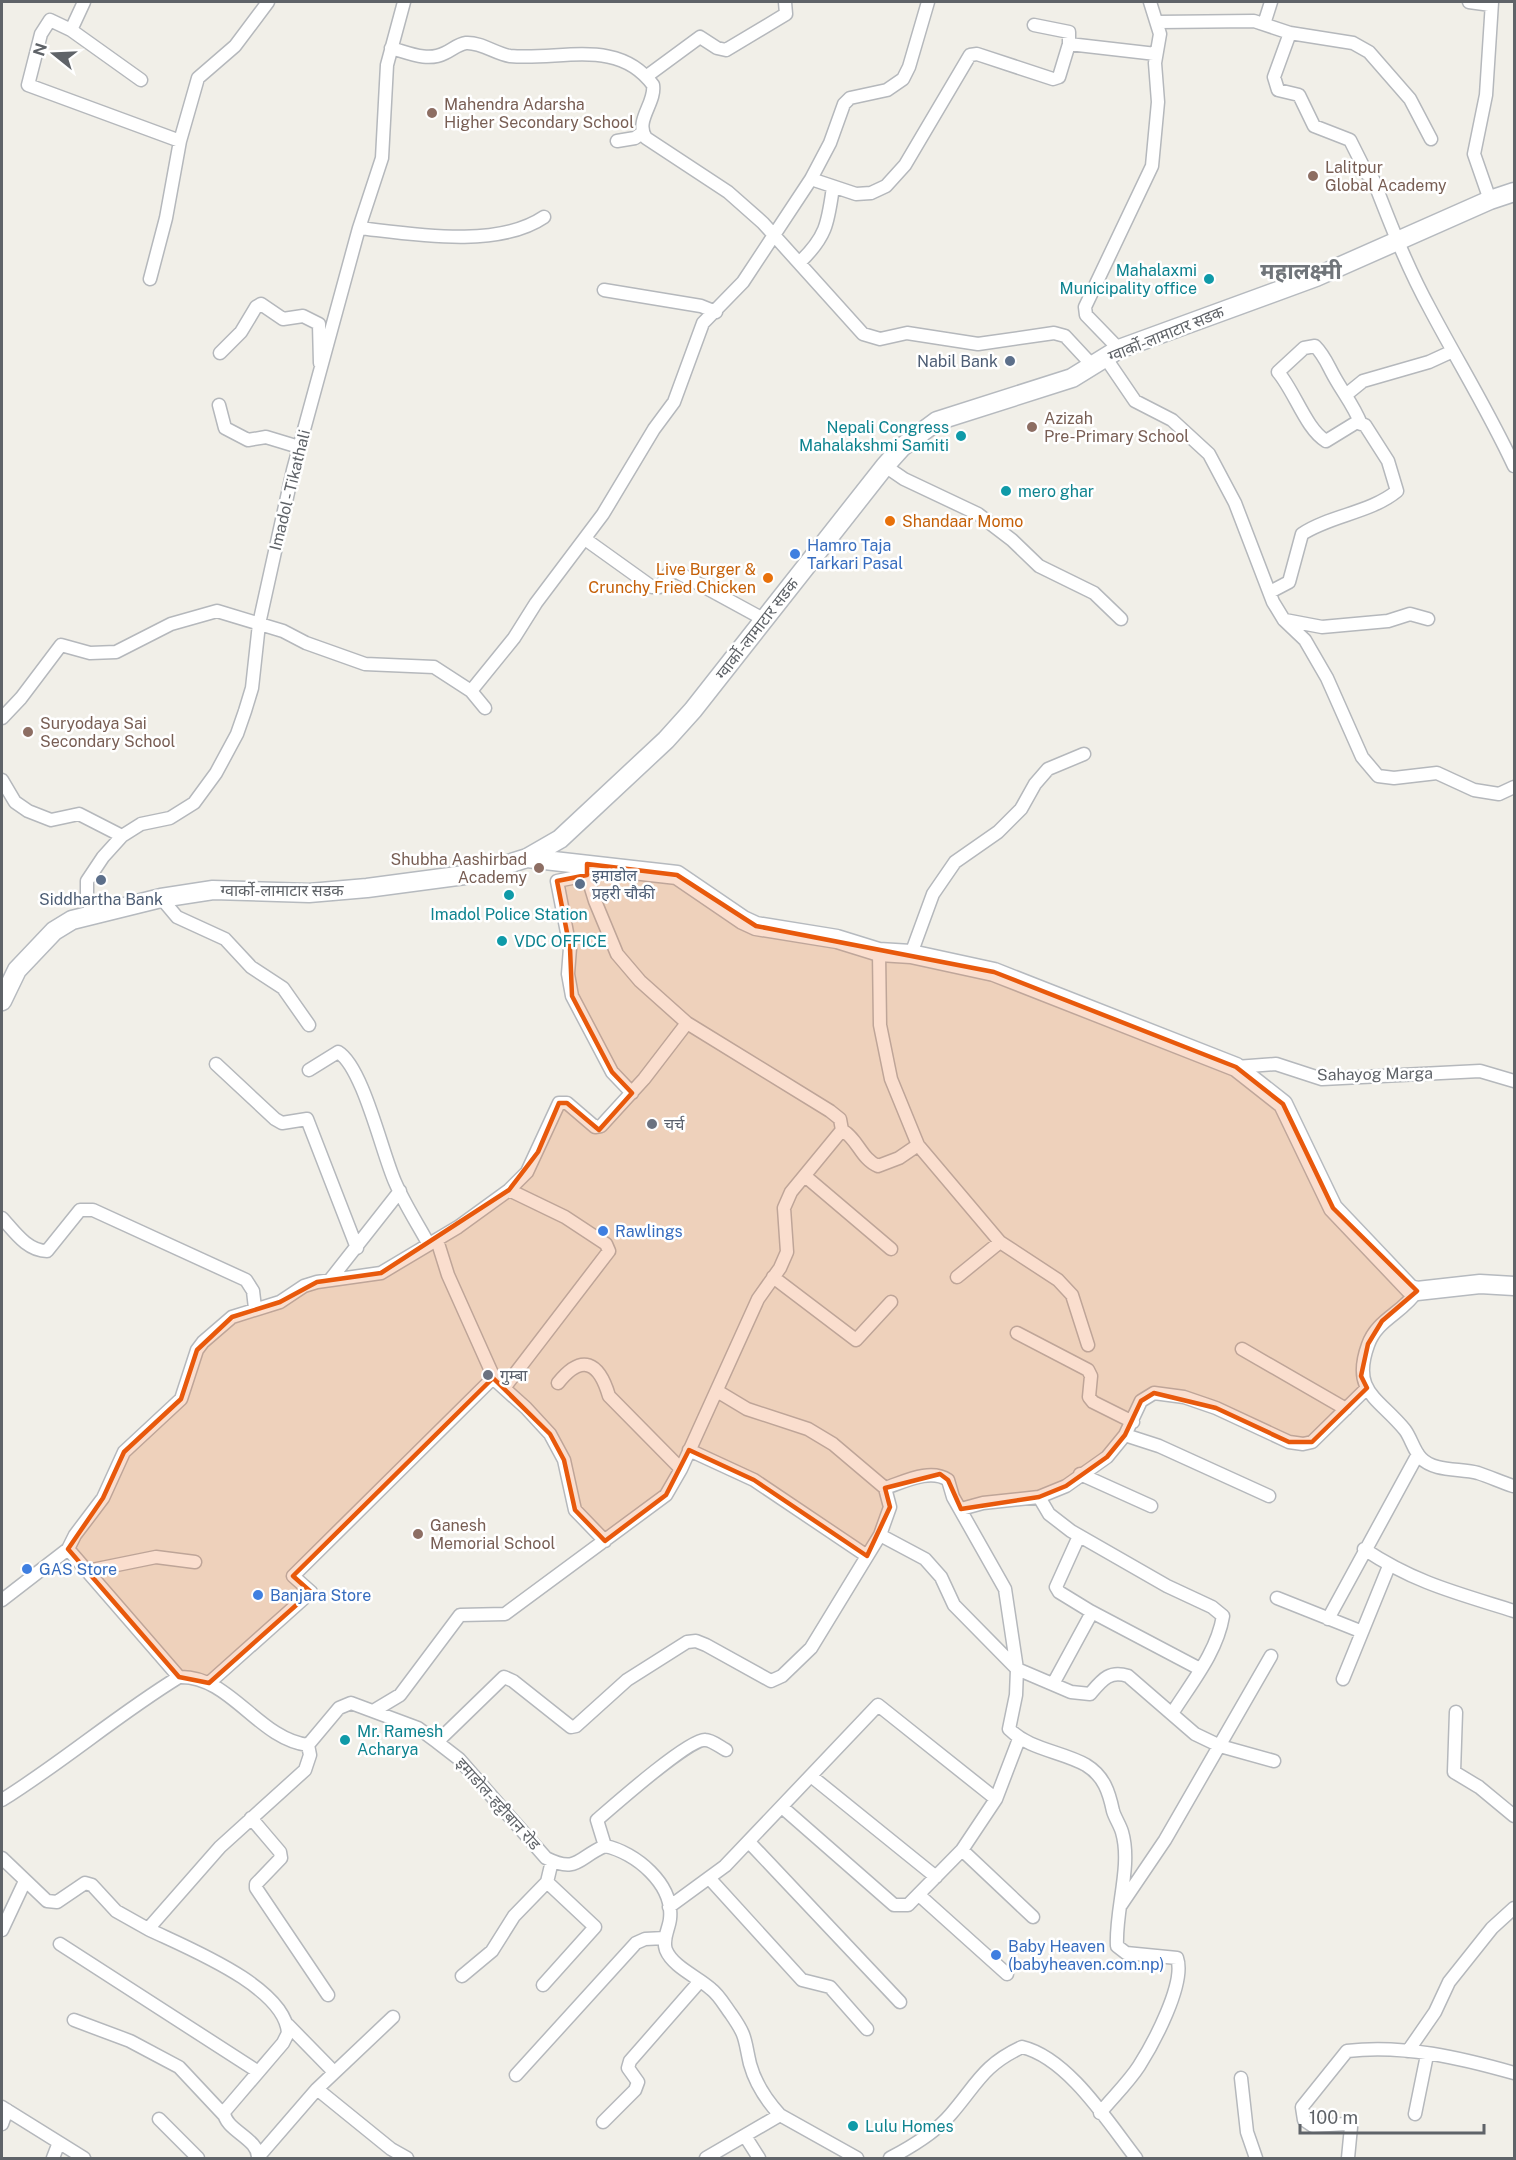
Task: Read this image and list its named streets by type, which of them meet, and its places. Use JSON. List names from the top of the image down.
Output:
{
  "streets": {
    "main road": ["ग्वार्को-लामाटार सडक"],
    "street": ["Imadol - Tikathali", "Sahayog Marga", "इमाडोल-हट्टीबान रोड"]
  },
  "crossings": [
    ["ग्वार्को-लामाटार सडक", "Imadol - Tikathali"]
  ],
  "districts": ["महालक्ष्मी"],
  "places": [
    "Mahendra Adarsha Higher Secondary School",
    "Lalitpur Global Academy",
    "Mahalaxmi Municipality office",
    "Nabil Bank",
    "Azizah Pre-Primary School",
    "Nepali Congress Mahalakshmi Samiti",
    "mero ghar",
    "Shandaar Momo",
    "Hamro Taja Tarkari Pasal",
    "Live Burger & Crunchy Fried Chicken",
    "Suryodaya Sai Secondary School",
    "Shubha Aashirbad Academy",
    "Siddhartha Bank",
    "इमाडोल प्रहरी चौकी",
    "Imadol Police Station",
    "VDC OFFICE",
    "चर्च",
    "Rawlings",
    "गुम्बा",
    "Ganesh Memorial School",
    "GAS Store",
    "Banjara Store",
    "Mr. Ramesh Acharya",
    "Baby Heaven (babyheaven.com.np)",
    "Lulu Homes"
  ],
  "scale_bar": "100 m",
  "north": "left"
}
